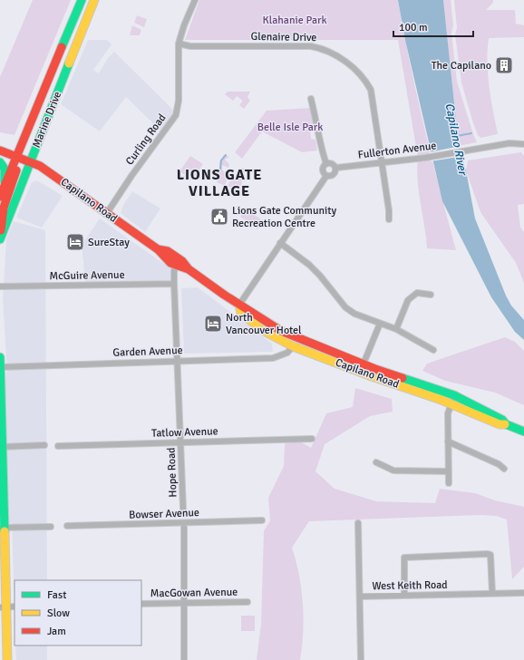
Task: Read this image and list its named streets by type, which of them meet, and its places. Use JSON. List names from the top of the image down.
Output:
{
  "streets": {
    "main road": ["Marine Drive", "Capilano Road"],
    "street": [
      "Glenaire Drive",
      "Curling Road",
      "Fullerton Avenue",
      "McGuire Avenue",
      "Garden Avenue",
      "Tatlow Avenue",
      "Hope Road",
      "Bowser Avenue",
      "West Keith Road",
      "MacGowan Avenue"
    ]
  },
  "crossings": [
    ["Glenaire Drive", "Curling Road"],
    ["Glenaire Drive", "Fullerton Avenue"],
    ["Marine Drive", "Capilano Road"],
    ["Curling Road", "Capilano Road"],
    ["Capilano Road", "Garden Avenue"],
    ["Capilano Road", "Hope Road"],
    ["McGuire Avenue", "Hope Road"],
    ["Garden Avenue", "Hope Road"],
    ["Tatlow Avenue", "Hope Road"]
  ],
  "districts": ["LIONS GATE VILLAGE"],
  "water": ["Capilano River"],
  "parks": ["Klahanie Park", "Belle Isle Park"],
  "places": {
    "building": ["The Capilano"],
    "public building": ["Lions Gate Community Recreation Centre"],
    "hotel": ["SureStay", "North Vancouver Hotel"]
  },
  "legend": ["Fast", "Slow", "Jam"],
  "scale_bar": "100 m"
}
